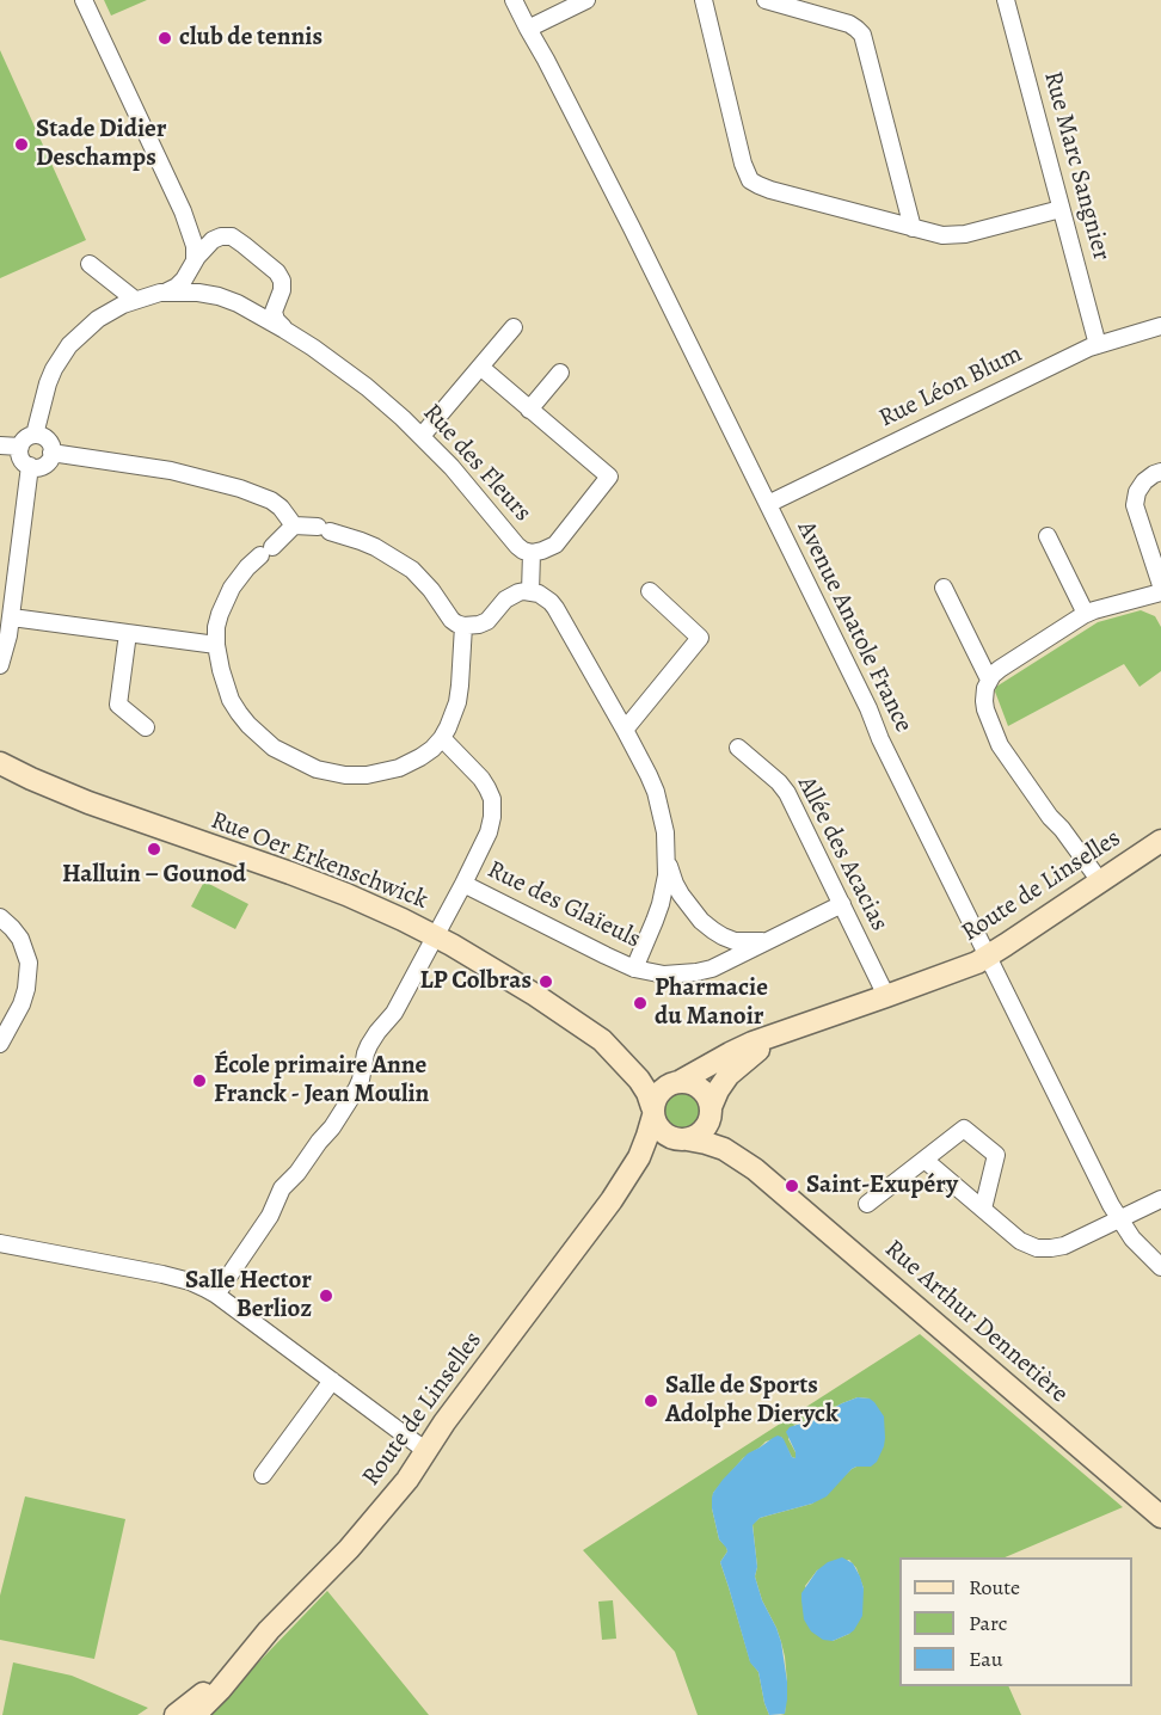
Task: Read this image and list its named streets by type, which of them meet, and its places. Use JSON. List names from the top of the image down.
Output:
{
  "streets": {
    "street": [
      "Rue Marc Sangnier",
      "Rue Léon Blum",
      "Rue des Fleurs",
      "Avenue Anatole France",
      "Allée des Acacias",
      "Rue Oer Erkenschwick",
      "Route de Linselles",
      "Rue des Glaïeuls",
      "Rue Arthur Dennetière"
    ]
  },
  "crossings": [
    ["Rue Marc Sangnier", "Rue Léon Blum"],
    ["Rue Léon Blum", "Avenue Anatole France"],
    ["Avenue Anatole France", "Route de Linselles"],
    ["Allée des Acacias", "Route de Linselles"],
    ["Allée des Acacias", "Rue des Glaïeuls"],
    ["Rue Oer Erkenschwick", "Route de Linselles"],
    ["Rue Oer Erkenschwick", "Rue Arthur Dennetière"],
    ["Route de Linselles", "Rue Arthur Dennetière"]
  ],
  "places": [
    "club de tennis",
    "Stade Didier Deschamps",
    "Halluin – Gounod",
    "LP Colbras",
    "Pharmacie du Manoir",
    "École primaire Anne Franck - Jean Moulin",
    "Saint-Exupéry",
    "Salle Hector Berlioz",
    "Salle de Sports Adolphe Dieryck"
  ],
  "legend": ["Route", "Parc", "Eau"]
}
